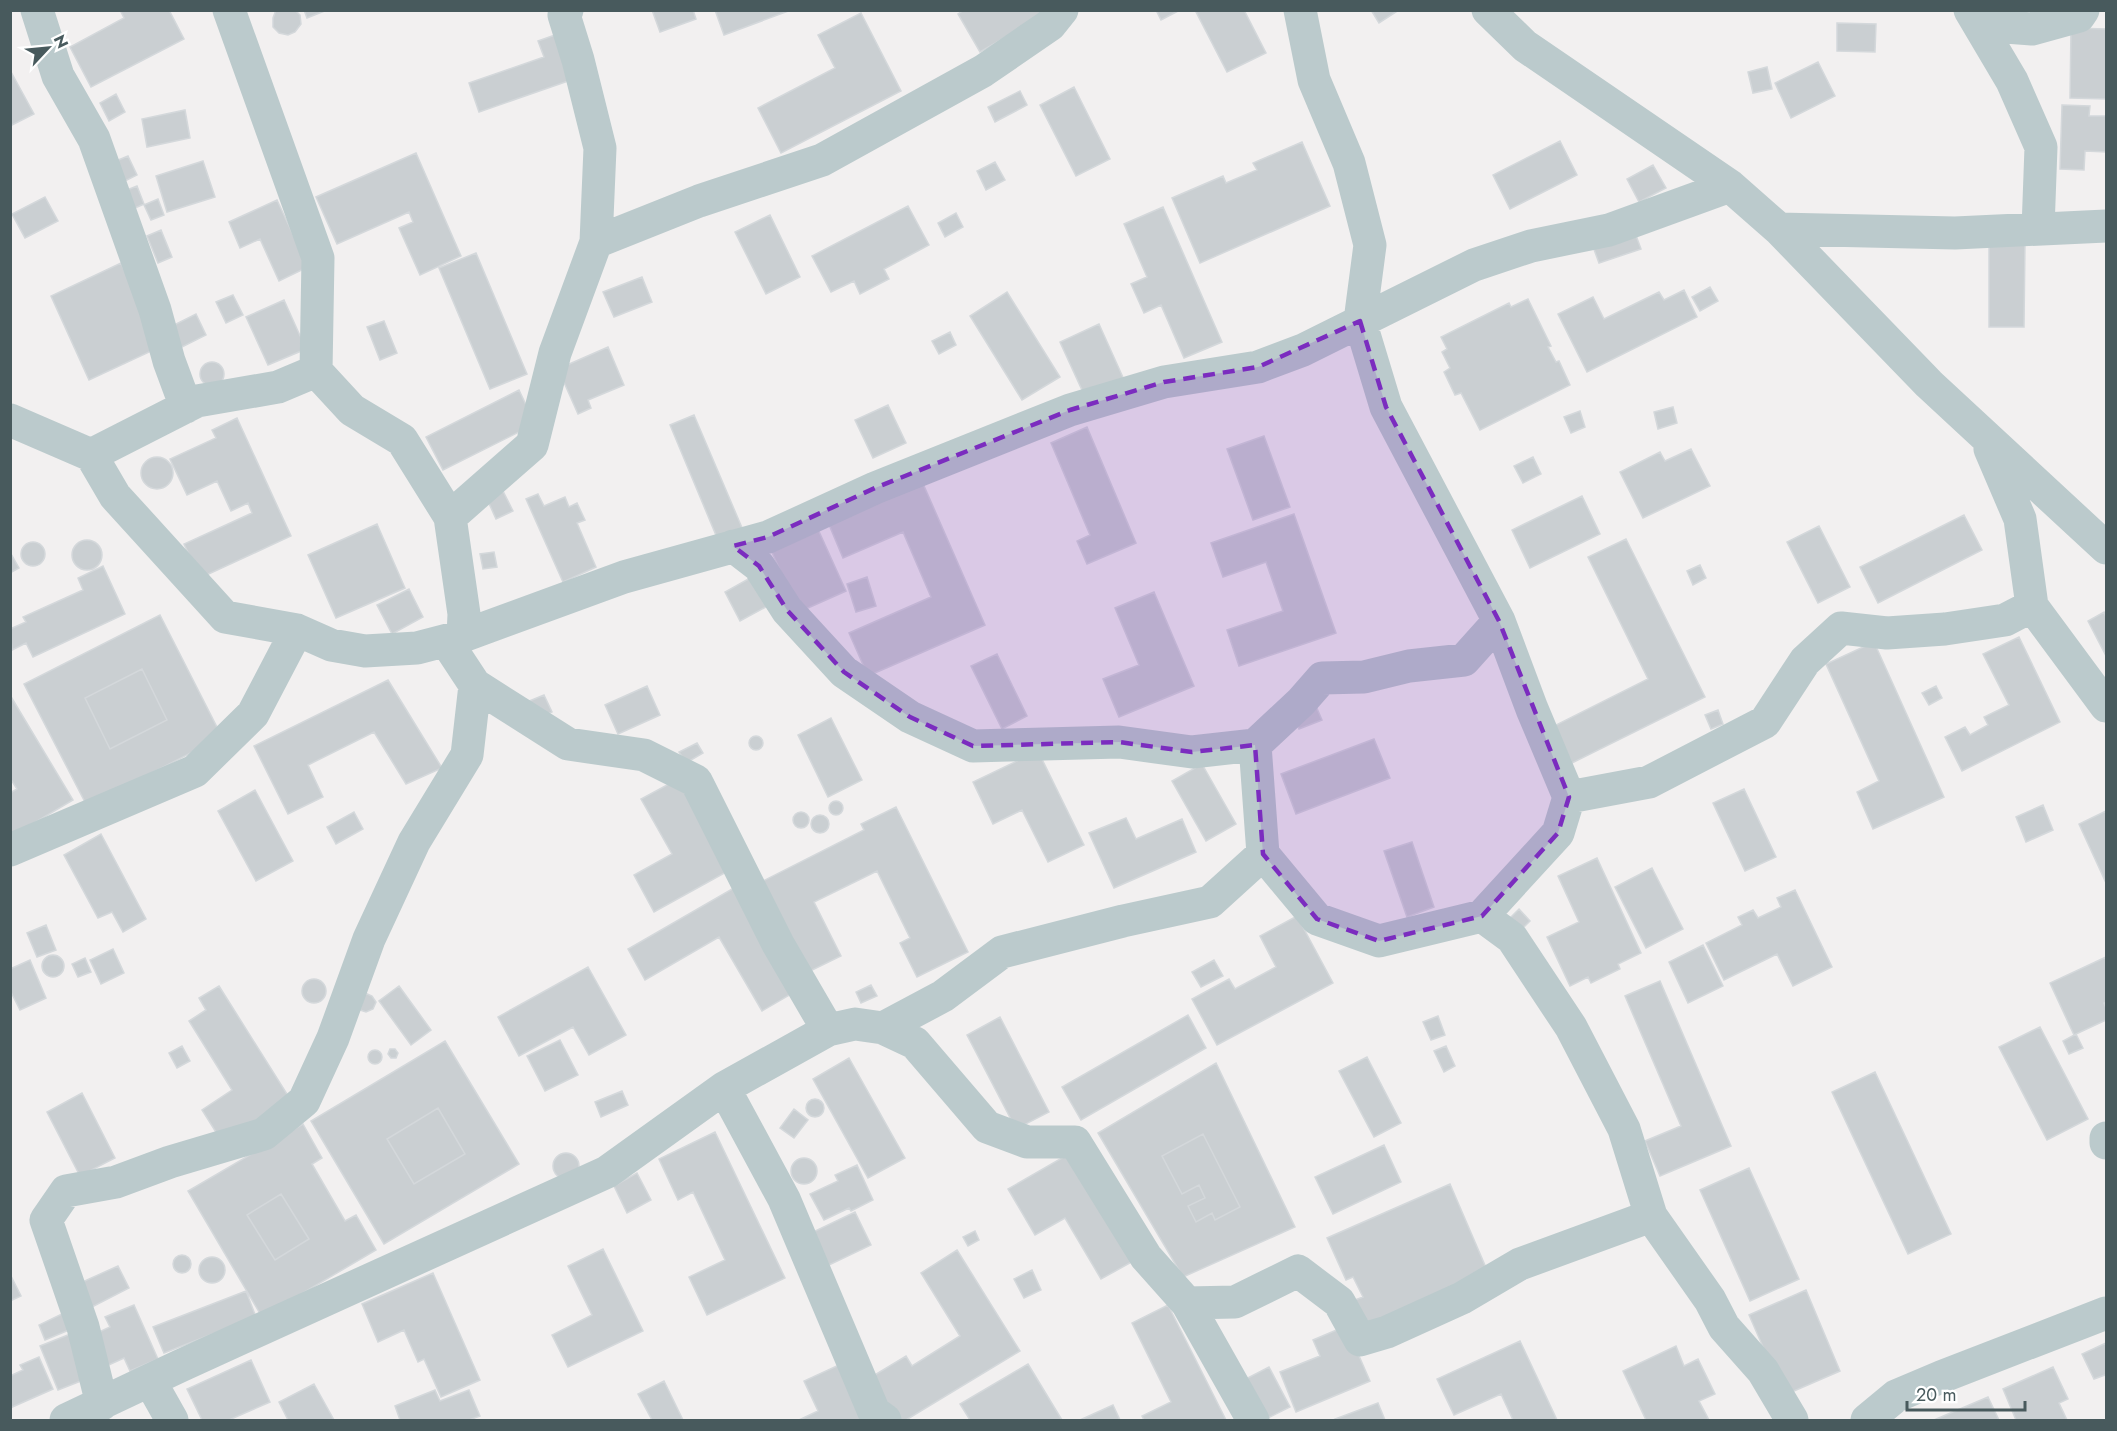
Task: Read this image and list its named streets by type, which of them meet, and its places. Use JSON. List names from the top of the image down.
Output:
{
  "scale_bar": "20 m",
  "north": "top right"
}
